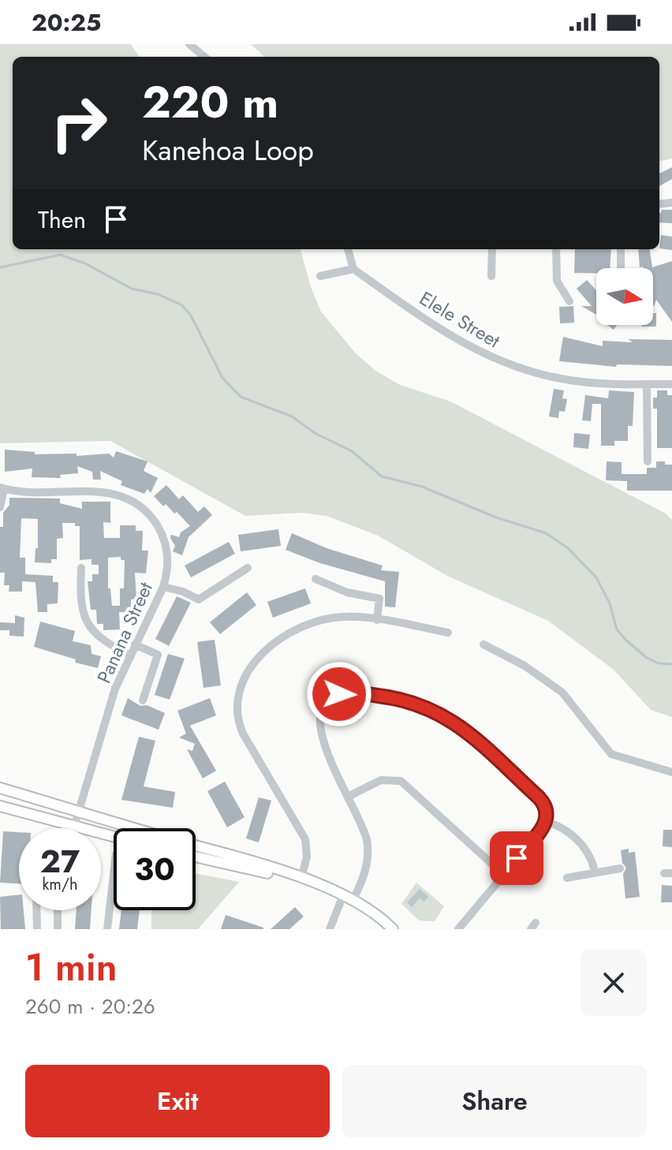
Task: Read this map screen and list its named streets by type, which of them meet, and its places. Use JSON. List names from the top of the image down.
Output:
{
  "streets": {
    "street": ["Elele Street", "Panana Street"]
  },
  "north": "right",
  "page": {
    "status": "20:25",
    "turn": ["220 m", "Kanehoa Loop"],
    "then": "Then",
    "speed": "27 km/h",
    "limit": "30",
    "heading": ["1 min", "260 m · 20:26"],
    "buttons": ["Exit", "Share"]
  }
}
